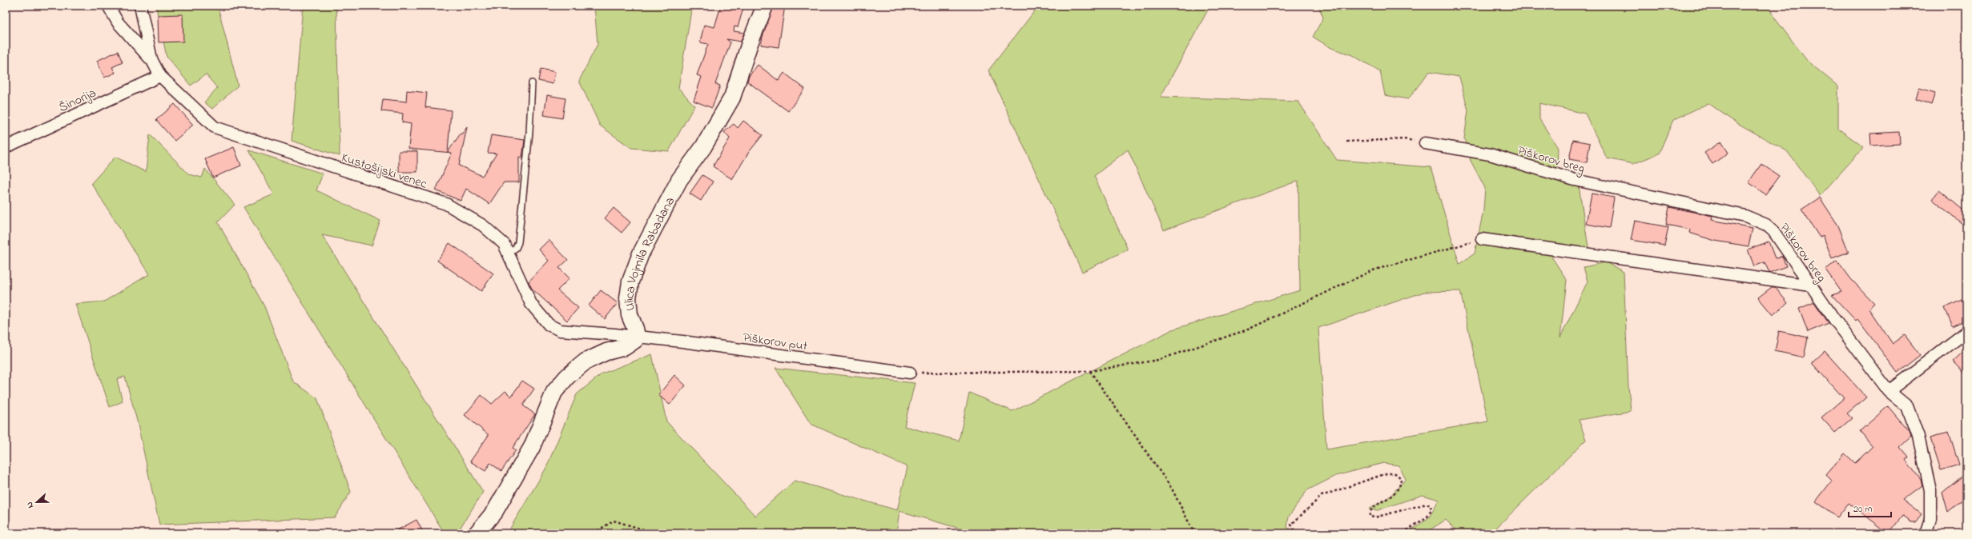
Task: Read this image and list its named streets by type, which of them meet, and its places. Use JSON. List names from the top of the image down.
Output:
{
  "streets": {
    "street": [
      "Šinorija",
      "Piškorov breg",
      "Kustošijski venec",
      "Ulica Vojmila Rabadana",
      "Piškorov put"
    ]
  },
  "crossings": [
    ["Šinorija", "Kustošijski venec"],
    ["Kustošijski venec", "Ulica Vojmila Rabadana"],
    ["Kustošijski venec", "Piškorov put"],
    ["Ulica Vojmila Rabadana", "Piškorov put"]
  ],
  "scale_bar": "20 m",
  "north": "left"
}
